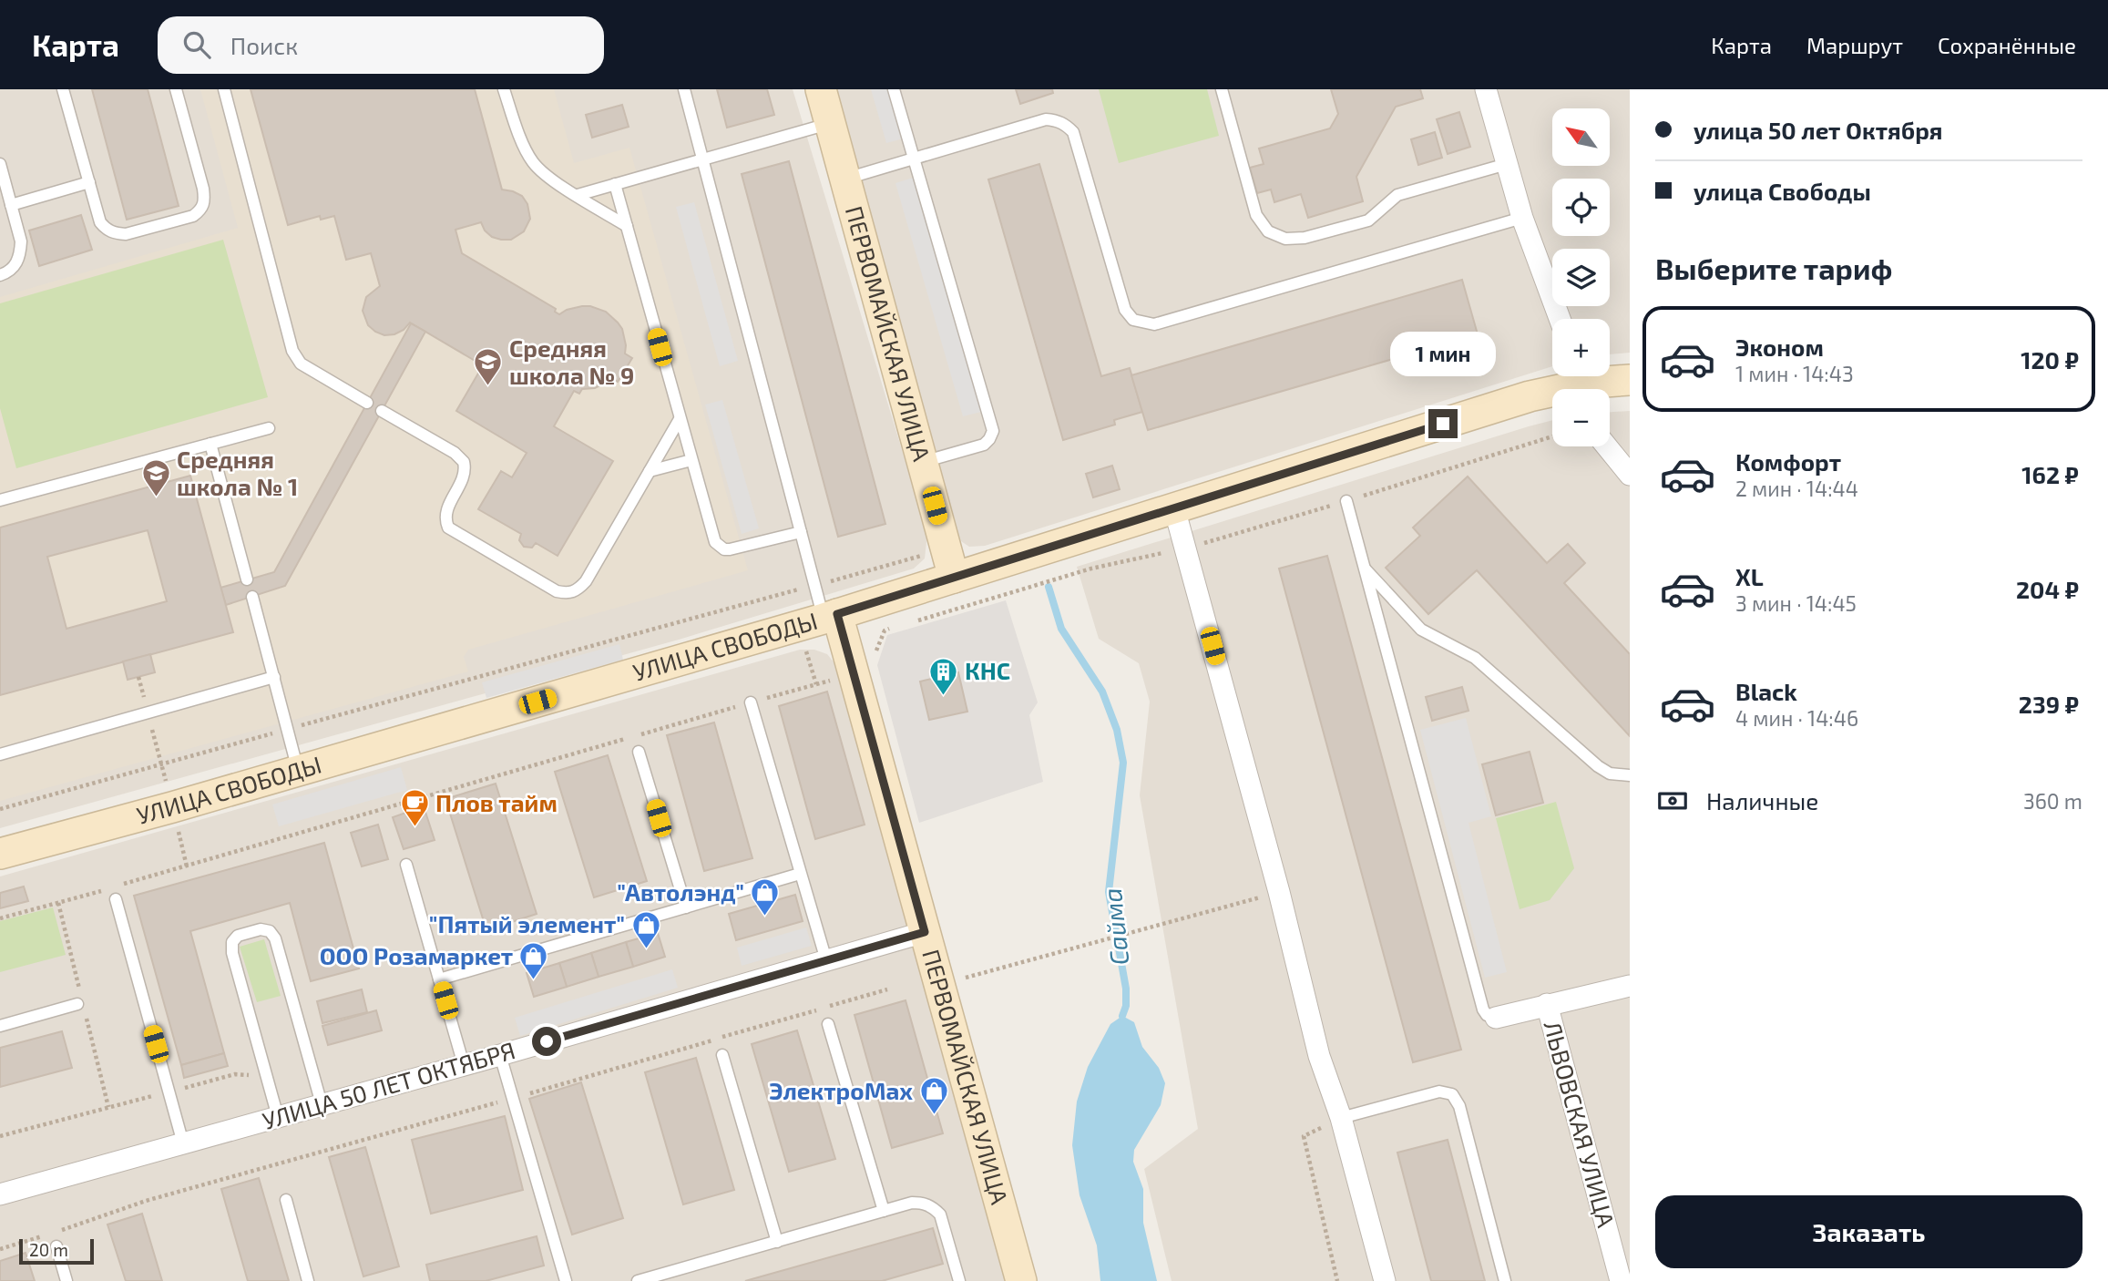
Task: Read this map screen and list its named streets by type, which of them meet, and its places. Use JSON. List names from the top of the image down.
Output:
{
  "streets": {
    "main road": ["ПЕРВОМАЙСКАЯ УЛИЦА", "УЛИЦА СВОБОДЫ"],
    "street": ["УЛИЦА 50 ЛЕТ ОКТЯБРЯ", "ЛЬВОВСКАЯ УЛИЦА"]
  },
  "crossings": [
    ["ПЕРВОМАЙСКАЯ УЛИЦА", "УЛИЦА СВОБОДЫ"],
    ["ПЕРВОМАЙСКАЯ УЛИЦА", "УЛИЦА 50 ЛЕТ ОКТЯБРЯ"]
  ],
  "water": ["Сайма"],
  "places": {
    "school or university": ["Средняя школа № 9", "Средняя школа № 1"],
    "building": ["КНС"],
    "cafe": ["Плов тайм"],
    "shop": [
      "\"Автолэнд\"",
      "\"Пятый элемент\"",
      "ООО Розамаркет",
      "ЭлектроMax"
    ]
  },
  "scale_bar": "20 m",
  "north": "top left",
  "page": {
    "header": "Карта",
    "search": "Поиск",
    "nav": ["Карта", "Маршрут", "Сохранённые"],
    "banner": ["улица 50 лет Октября", "улица Свободы"],
    "map_buttons": ["+", "−"],
    "heading": "Выберите тариф",
    "list": [
      {
        "name": "Эконом",
        "note": "1 мин · 14:43",
        "value": "120 ₽"
      },
      {
        "name": "Комфорт",
        "note": "2 мин · 14:44",
        "value": "162 ₽"
      },
      {
        "name": "XL",
        "note": "3 мин · 14:45",
        "value": "204 ₽"
      },
      {
        "name": "Black",
        "note": "4 мин · 14:46",
        "value": "239 ₽"
      }
    ],
    "bubble": "1 мин",
    "pay": ["Наличные", "360 m"],
    "buttons": "Заказать",
    "scale": "20 m"
  }
}
